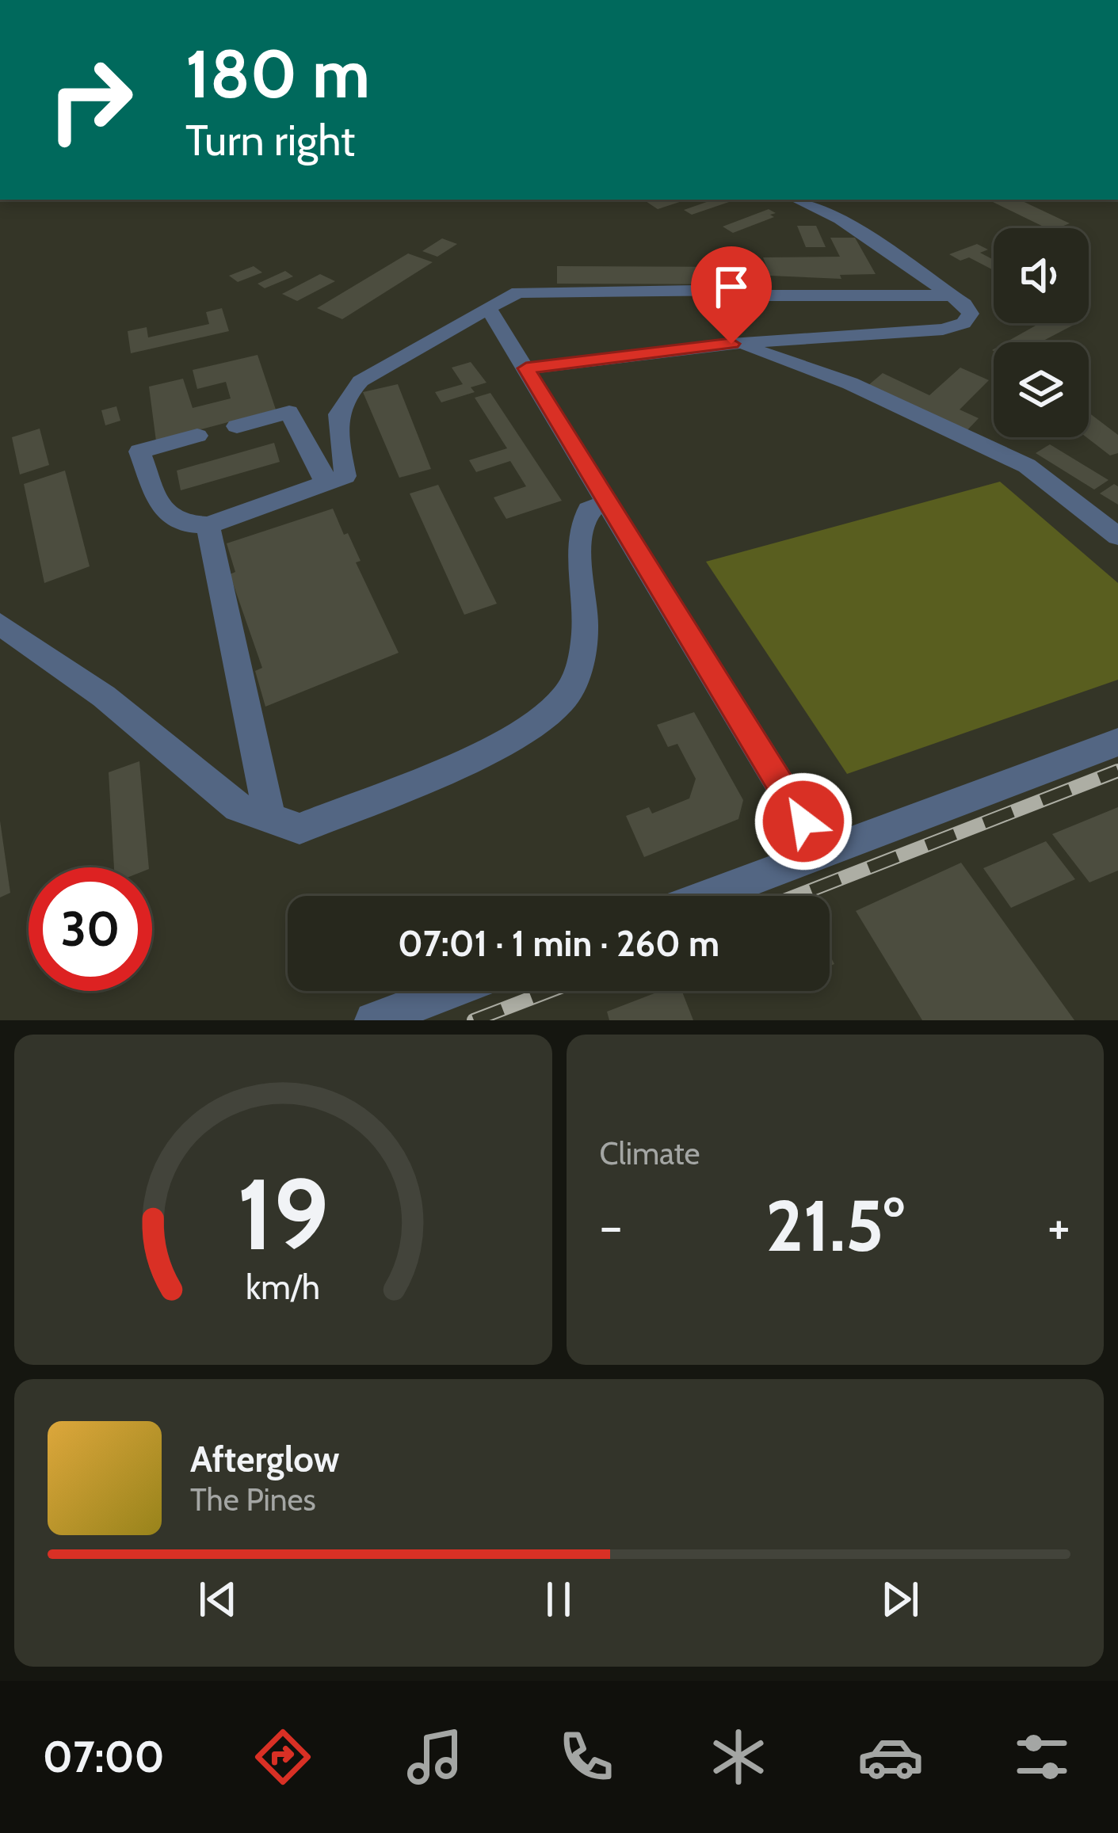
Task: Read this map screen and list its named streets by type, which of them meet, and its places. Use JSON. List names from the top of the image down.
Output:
{
  "page": {
    "turn": ["180 m", "Turn right"],
    "limit": "30",
    "trip": "07:01 · 1 min · 260 m",
    "tile": "Climate",
    "heat": ["−", "21.5°", "+"],
    "song": ["Afterglow", "The Pines"],
    "tabs": "07:00",
    "gauge": ["19", "km/h"]
  }
}
